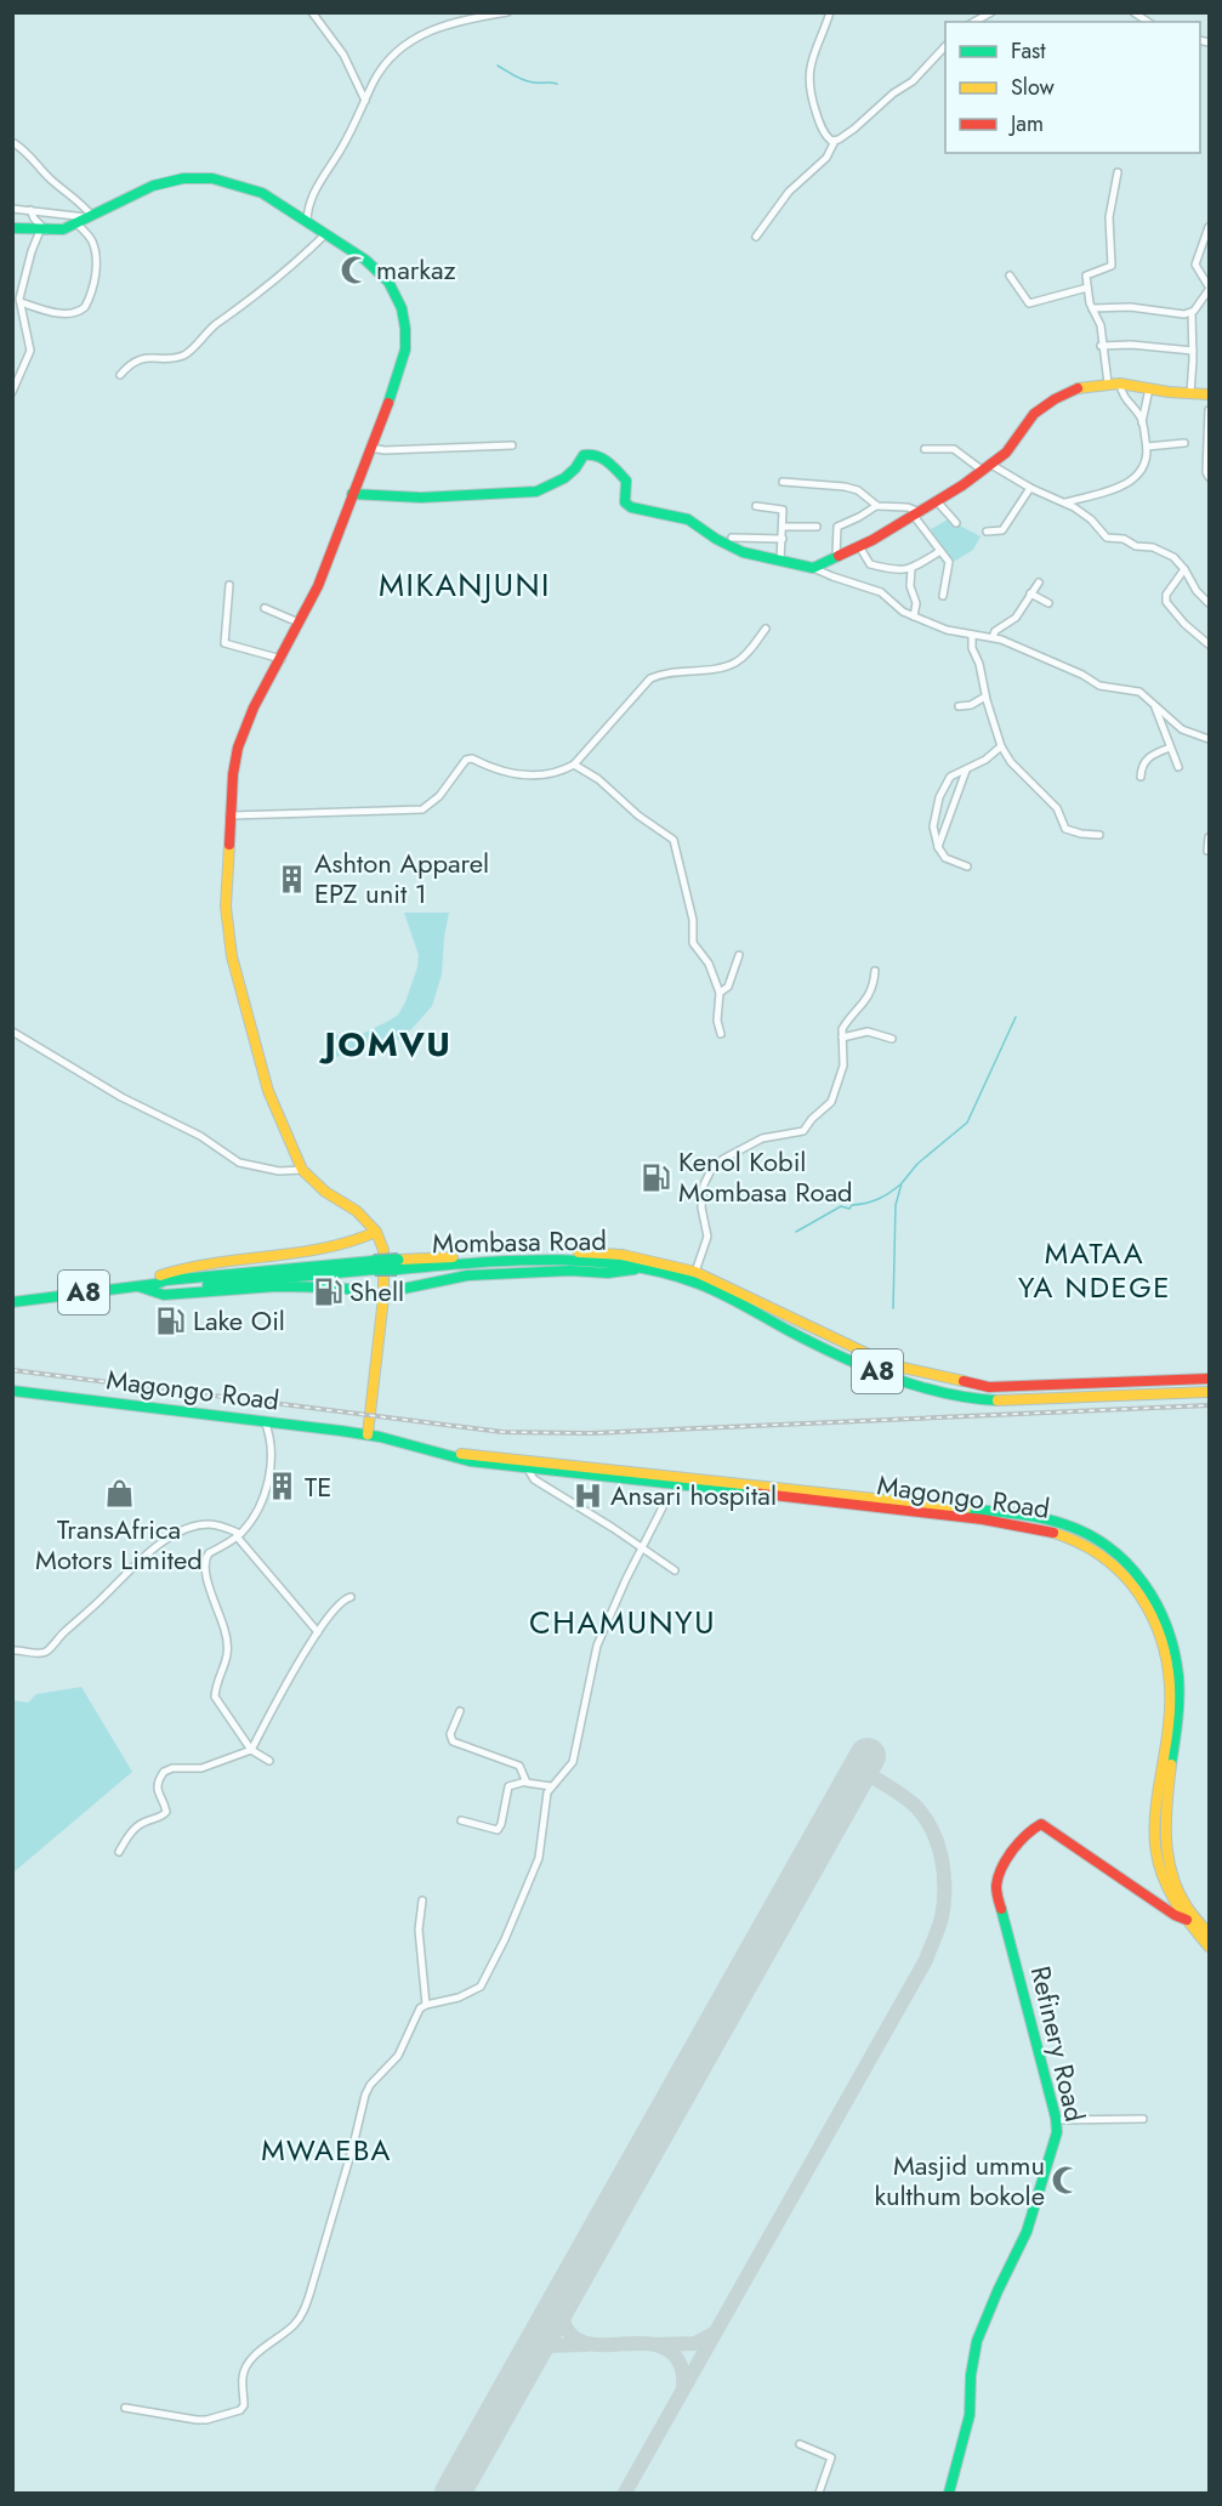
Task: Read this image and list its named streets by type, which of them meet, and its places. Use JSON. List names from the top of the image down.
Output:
{
  "streets": {
    "main road": [
      "Mombasa Road",
      "A8",
      "Magongo Road",
      "Refinery Road"
    ]
  },
  "crossings": [
    ["Magongo Road", "Refinery Road"]
  ],
  "districts": [
    "MIKANJUNI",
    "JOMVU",
    "MATAA YA NDEGE",
    "CHAMUNYU",
    "MWAEBA"
  ],
  "places": {
    "mosque": ["markaz", "Masjid ummu kulthum bokole"],
    "building": ["Ashton Apparel EPZ unit 1", "TE"],
    "fuel station": ["Kenol Kobil Mombasa Road", "Shell", "Lake Oil"],
    "shop": ["TransAfrica Motors Limited"],
    "hospital": ["Ansari hospital"]
  },
  "legend": ["Fast", "Slow", "Jam"]
}
